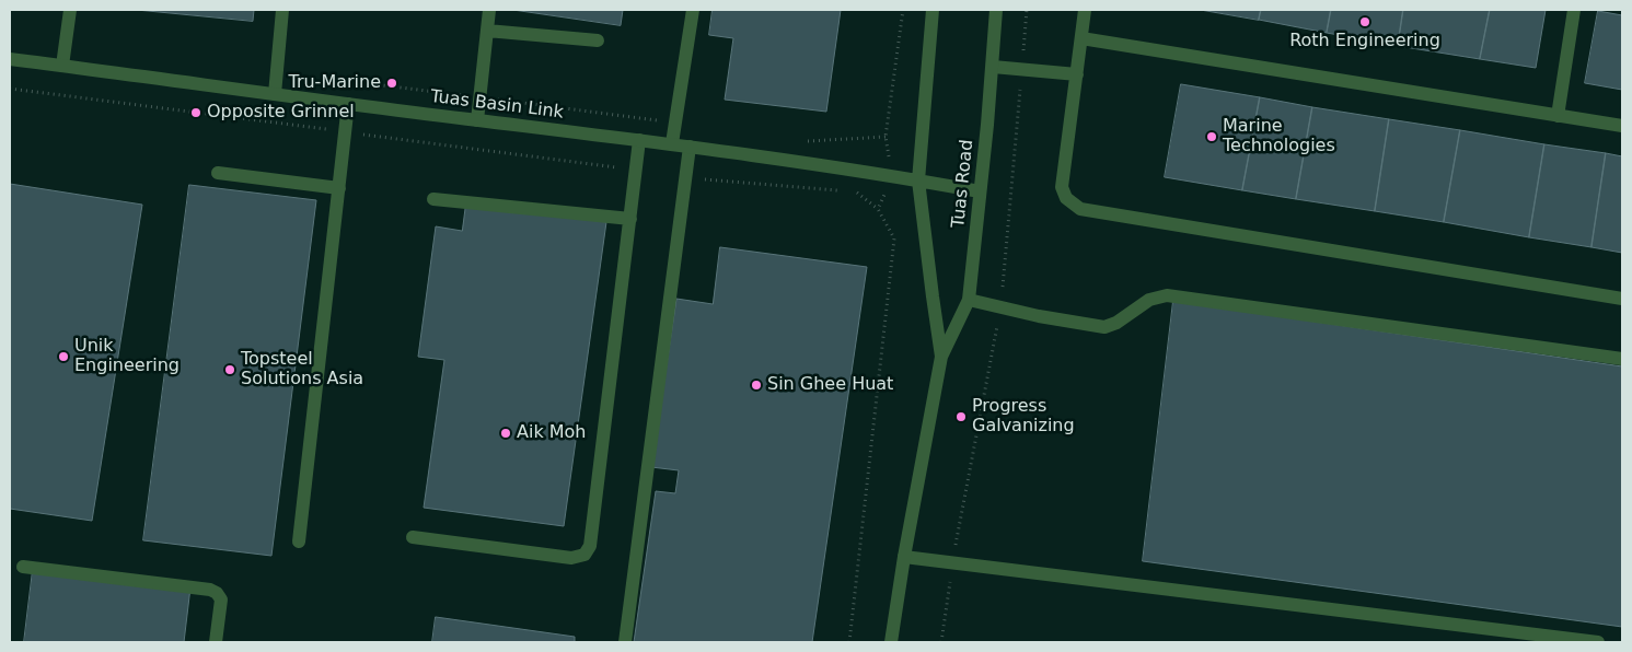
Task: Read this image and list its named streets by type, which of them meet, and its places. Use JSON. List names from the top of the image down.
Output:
{
  "streets": {
    "street": ["Tuas Basin Link", "Tuas Road"]
  },
  "crossings": [
    ["Tuas Basin Link", "Tuas Road"]
  ],
  "places": [
    "Roth Engineering",
    "Tru-Marine",
    "Opposite Grinnel",
    "Marine Technologies",
    "Unik Engineering",
    "Topsteel Solutions Asia",
    "Sin Ghee Huat",
    "Progress Galvanizing",
    "Aik Moh"
  ]
}
